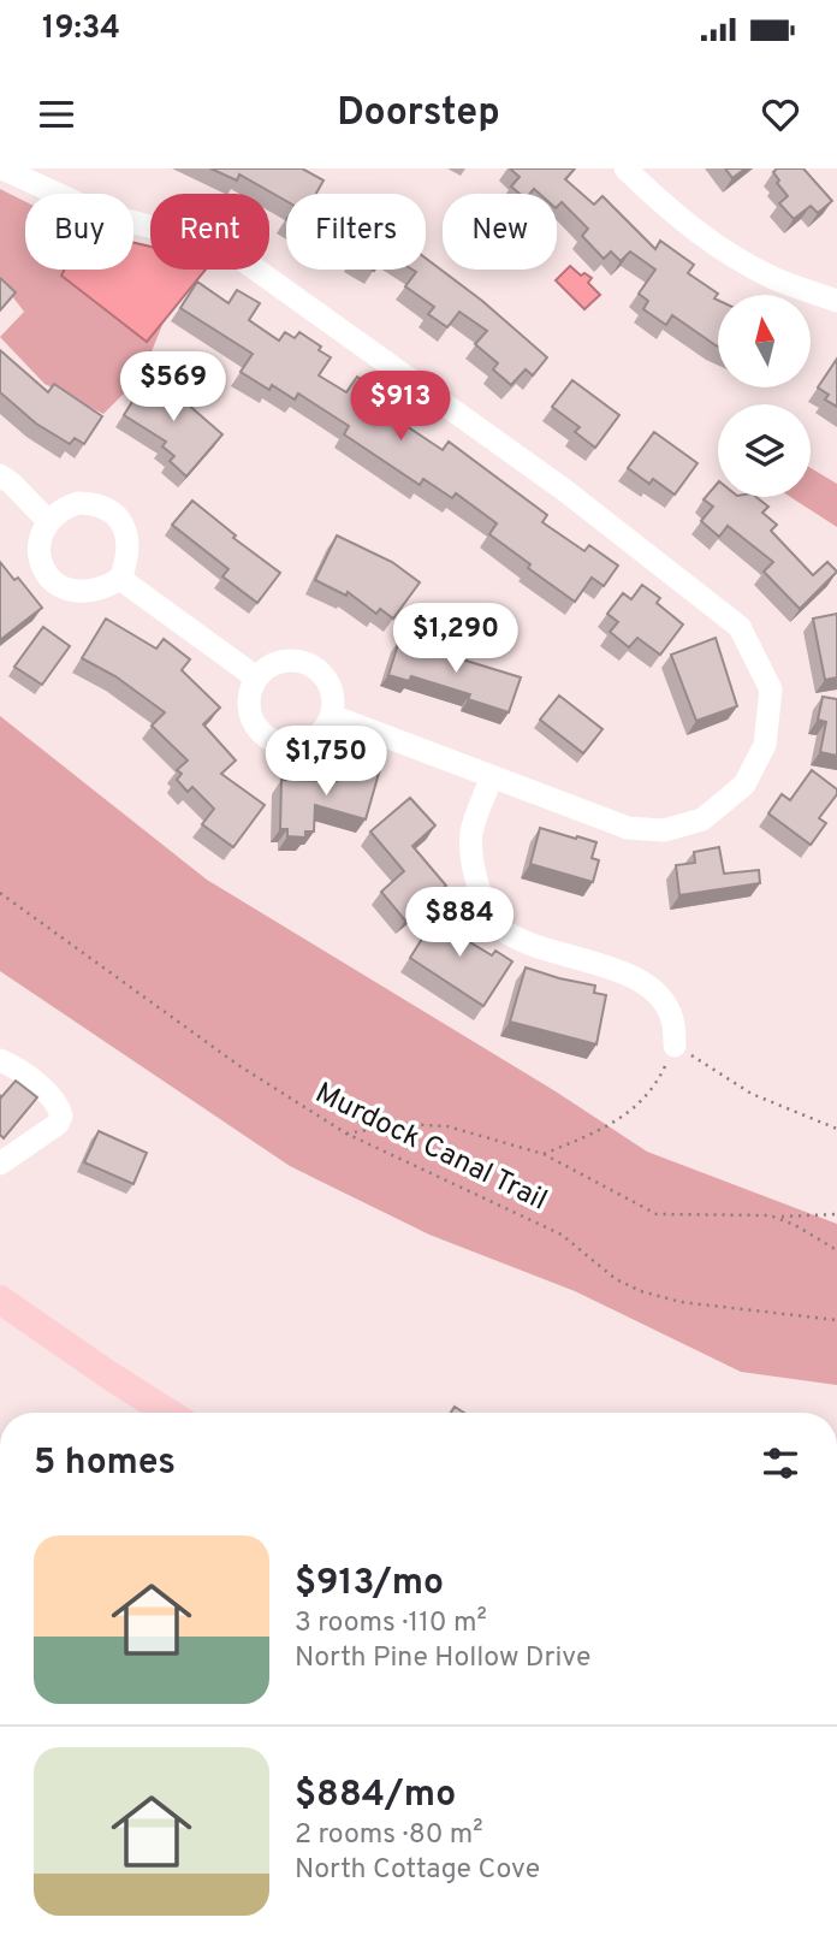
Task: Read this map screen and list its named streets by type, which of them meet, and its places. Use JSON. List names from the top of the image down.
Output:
{
  "streets": {
    "path": ["Murdock Canal Trail"]
  },
  "north": "top",
  "page": {
    "status": "19:34",
    "header": "Doorstep",
    "chip": [
      "Buy",
      "Rent",
      "Filters",
      "New"
    ],
    "price": [
      "$569",
      "$913",
      "$1,290",
      "$1,750",
      "$884"
    ],
    "heading": "5 homes",
    "list": [
      {
        "name": "$913/mo",
        "note": "3 rooms · 110 m² · North Pine Hollow Drive"
      },
      {
        "name": "$884/mo",
        "note": "2 rooms · 80 m² · North Cottage Cove"
      }
    ]
  }
}
